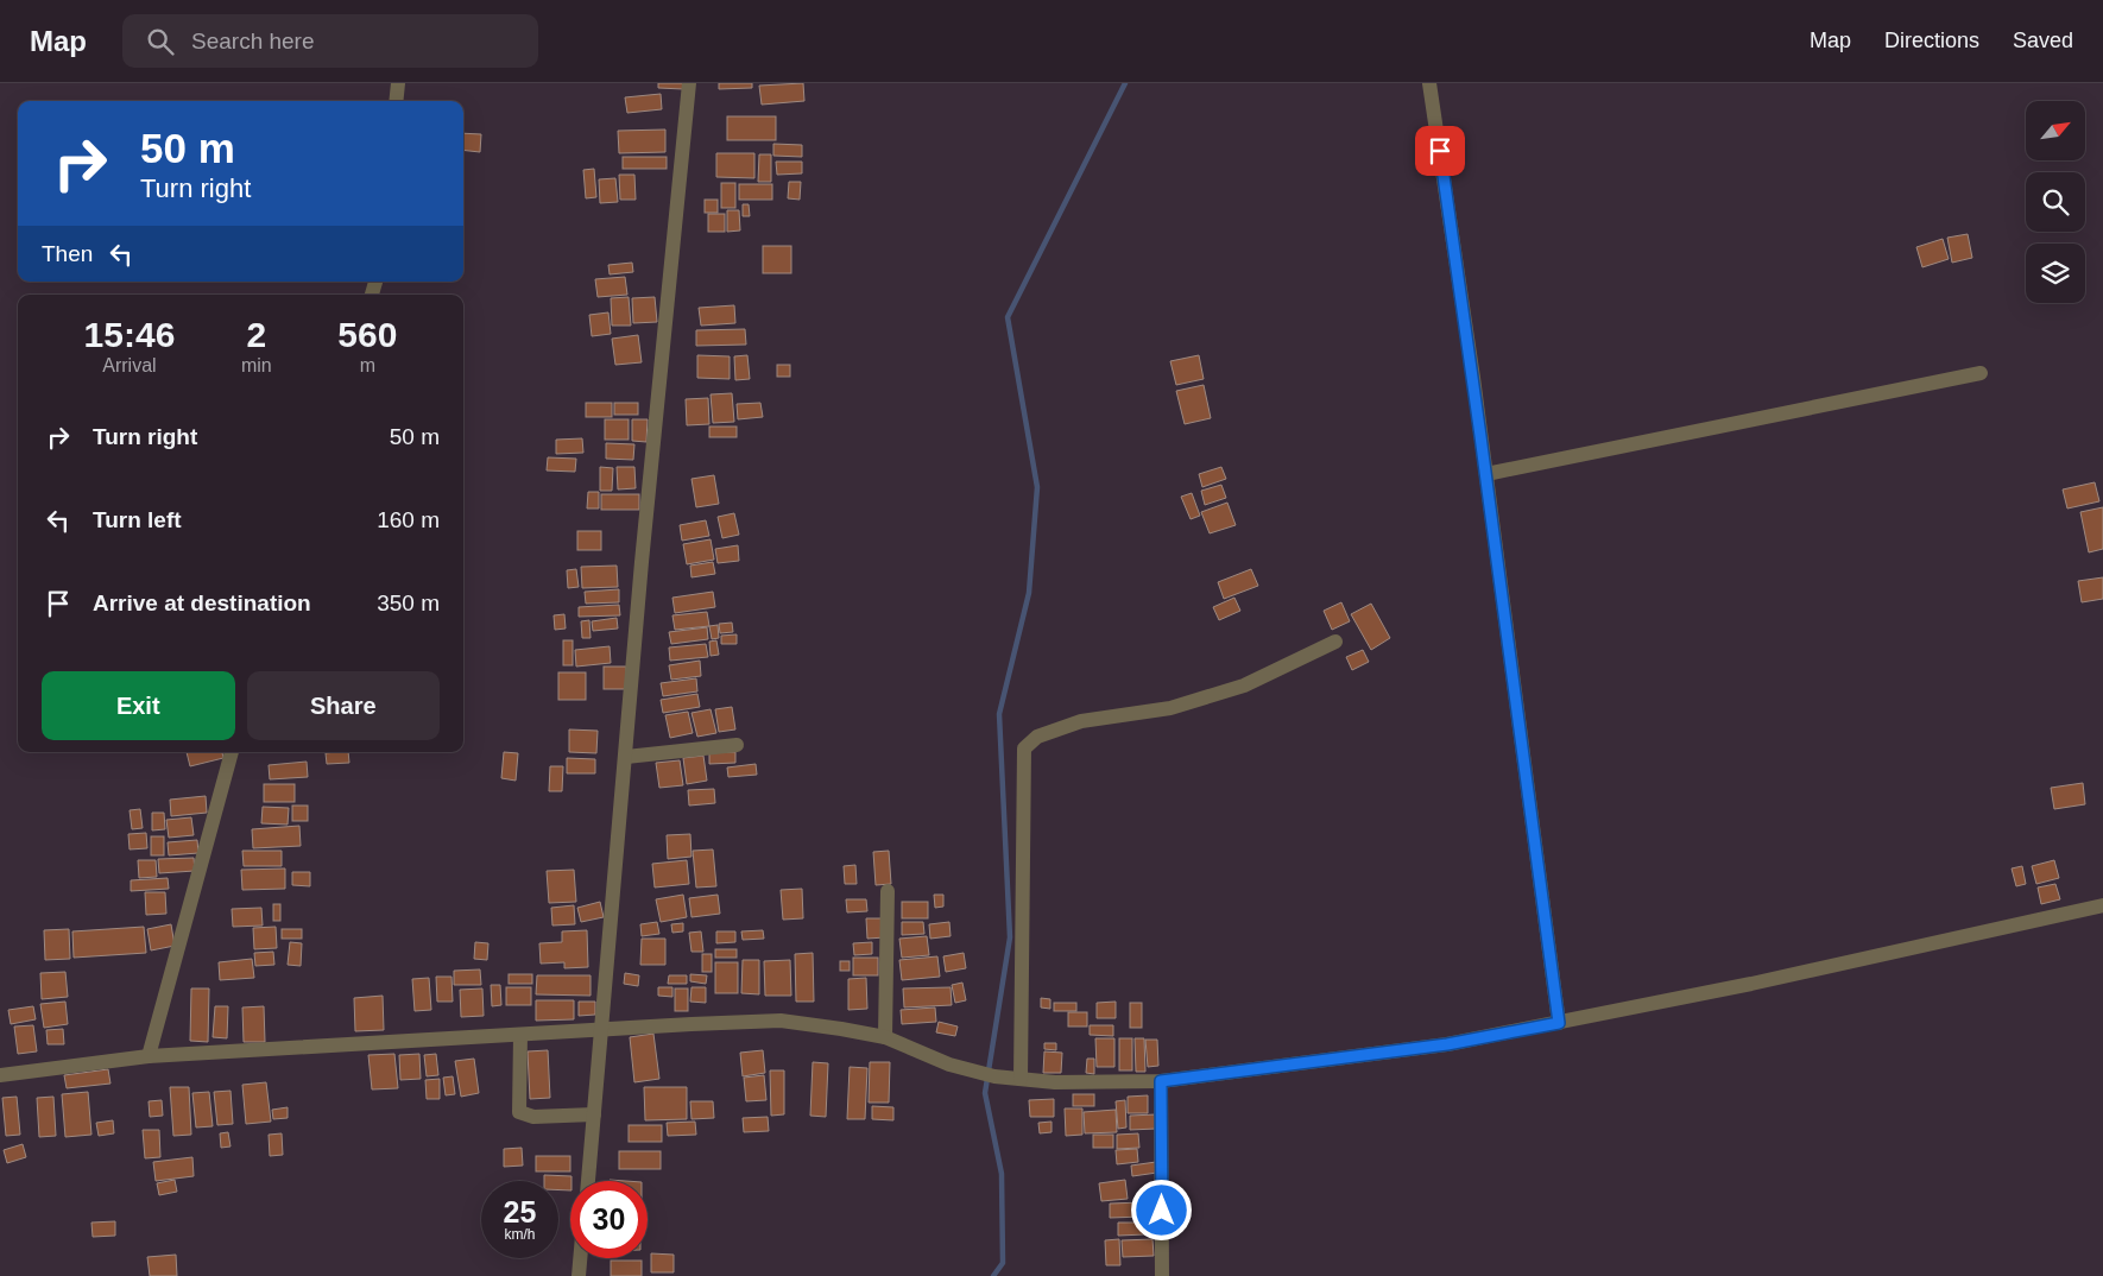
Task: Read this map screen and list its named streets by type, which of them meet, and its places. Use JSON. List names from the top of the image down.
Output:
{
  "north": "top right",
  "page": {
    "header": "Map",
    "search": "Search here",
    "nav": ["Map", "Directions", "Saved"],
    "turn": ["50 m", "Turn right"],
    "then": "Then",
    "eta": [
      "15:46",
      "Arrival",
      "2",
      "min",
      "560",
      "m"
    ],
    "list": [
      {
        "name": "Turn right",
        "value": "50 m"
      },
      {
        "name": "Turn left",
        "value": "160 m"
      },
      {
        "name": "Arrive at destination",
        "value": "350 m"
      }
    ],
    "buttons": ["Exit", "Share"],
    "speed": "25 km/h",
    "limit": "30"
  }
}
